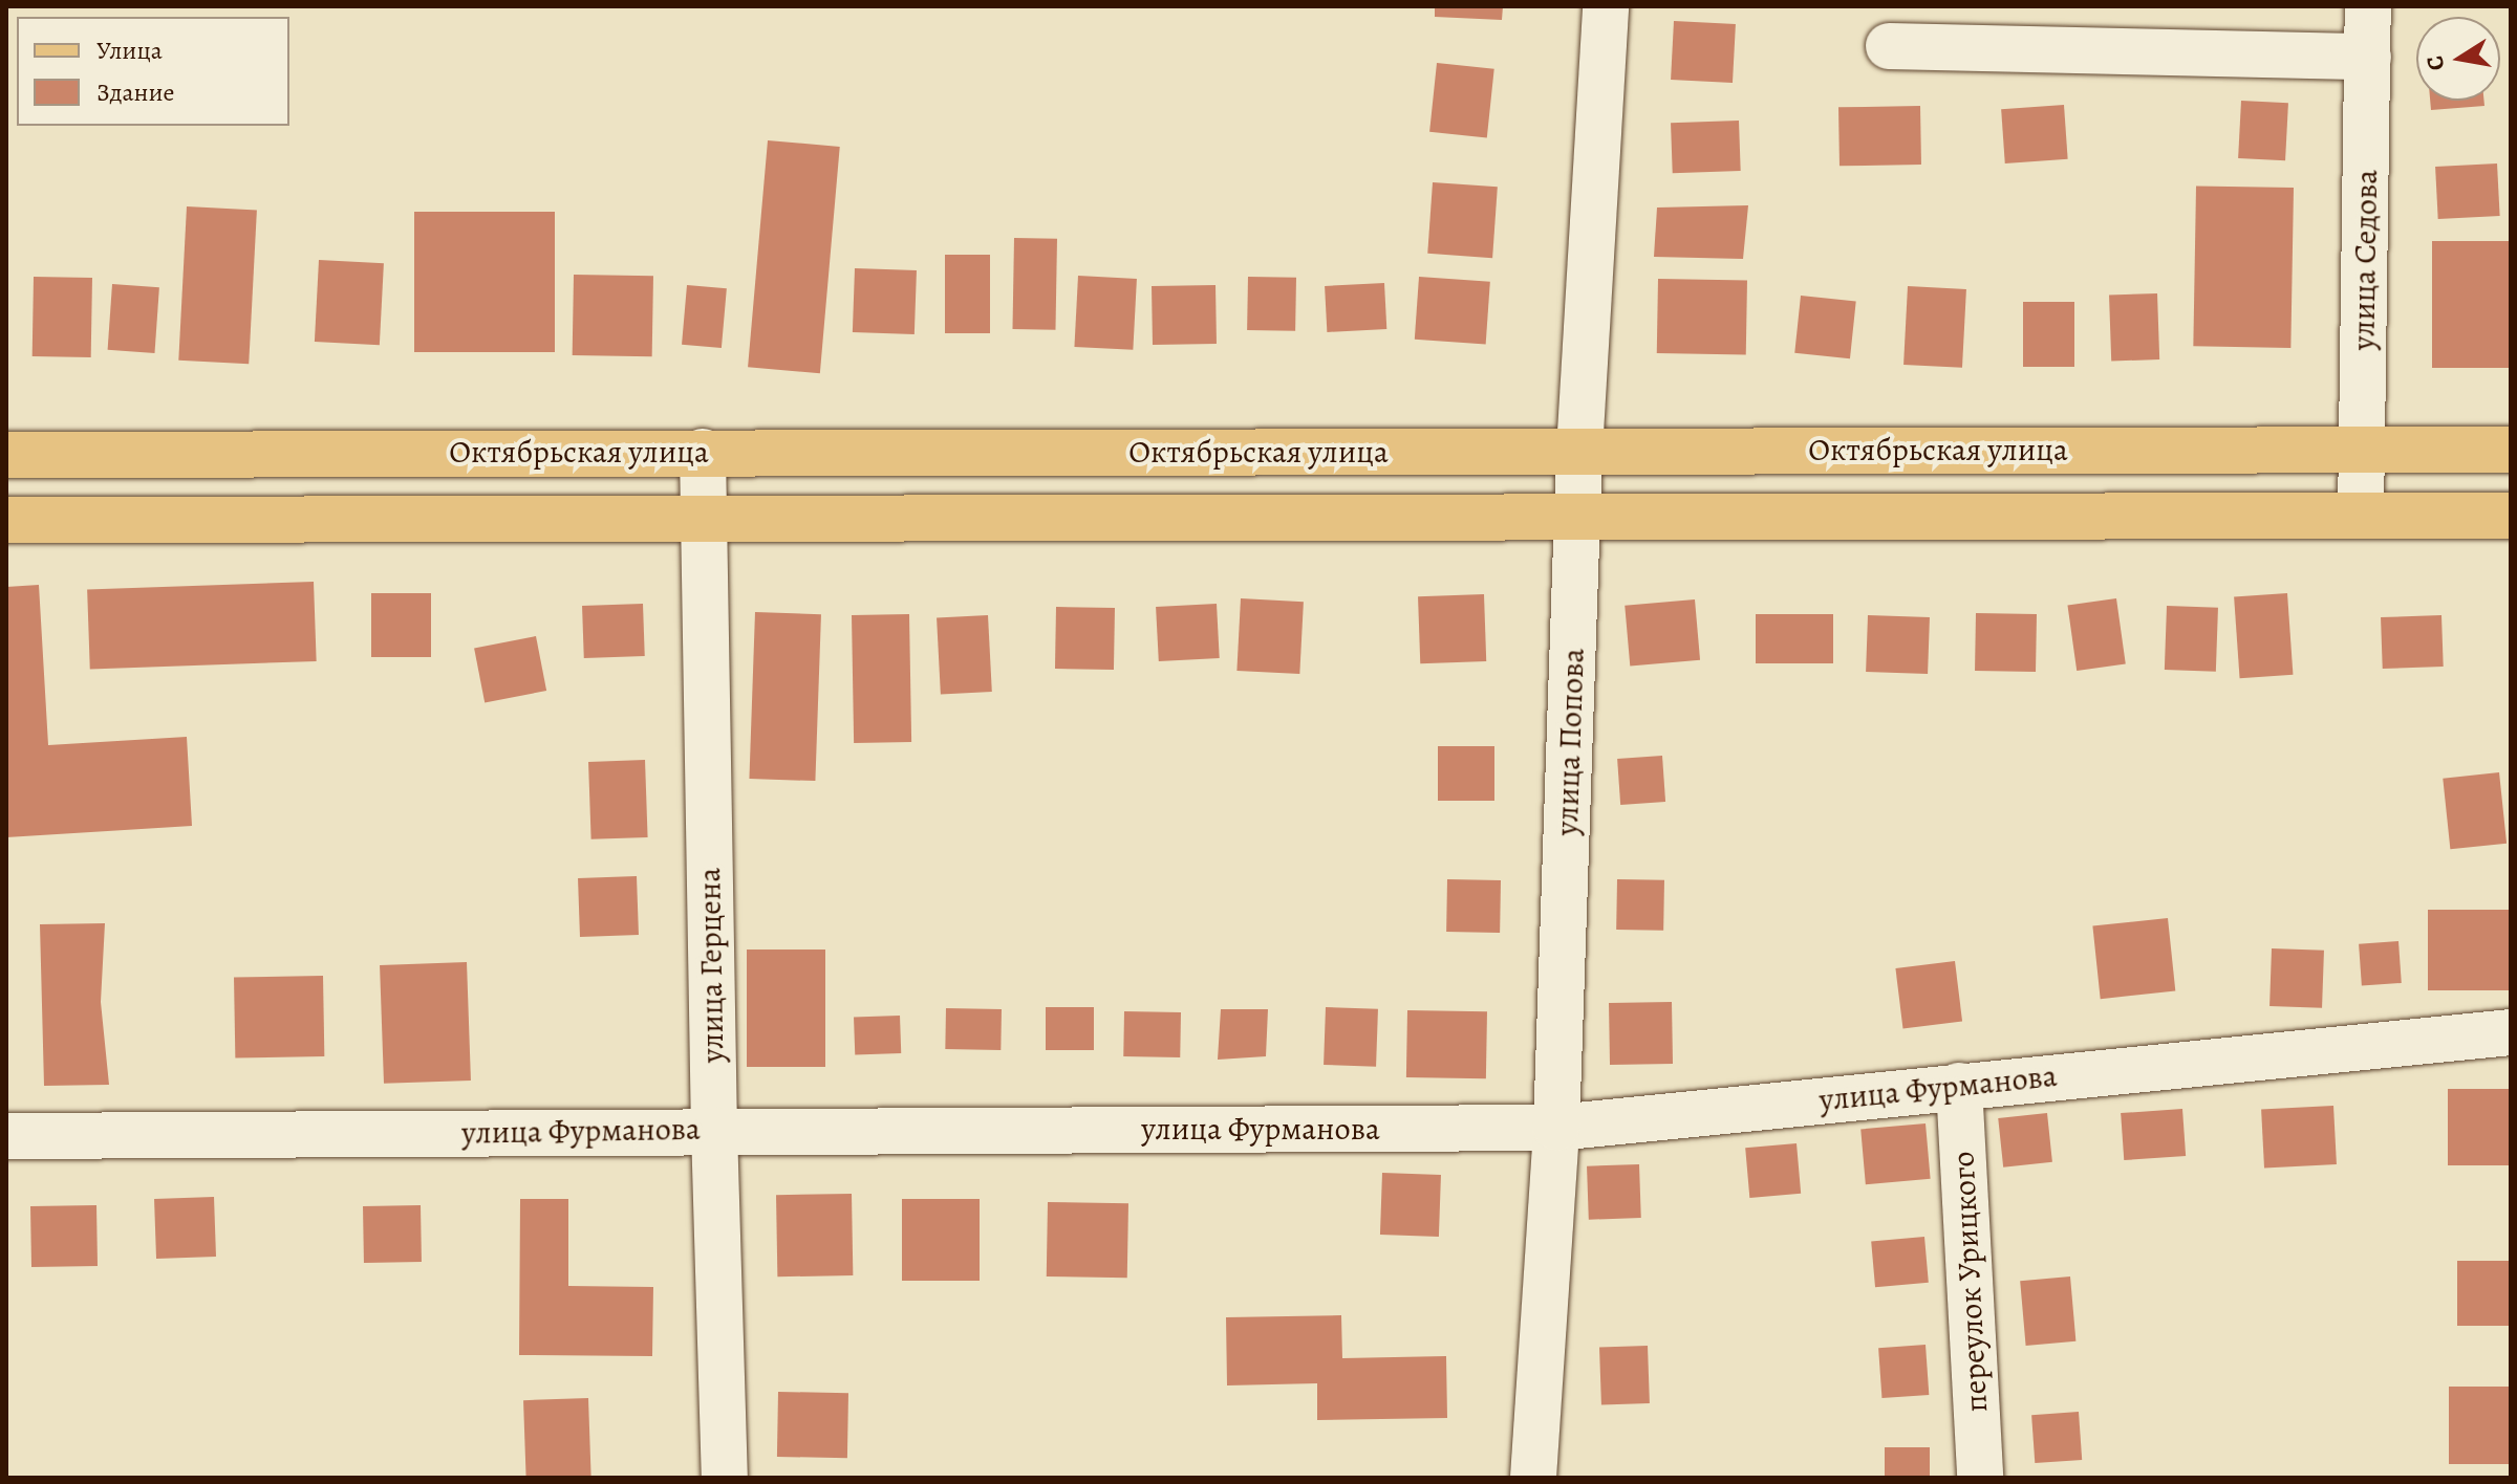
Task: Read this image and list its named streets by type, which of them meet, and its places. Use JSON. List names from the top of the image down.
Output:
{
  "streets": {
    "main road": ["Октябрьская улица"],
    "street": [
      "улица Седова",
      "улица Попова",
      "улица Герцена",
      "улица Фурманова",
      "переулок Урицкого"
    ]
  },
  "crossings": [
    ["улица Седова", "Октябрьская улица"],
    ["Октябрьская улица", "улица Попова"],
    ["Октябрьская улица", "улица Герцена"],
    ["улица Попова", "улица Фурманова"],
    ["улица Герцена", "улица Фурманова"],
    ["улица Фурманова", "переулок Урицкого"]
  ],
  "legend": ["Улица", "Здание"],
  "north": "left"
}
